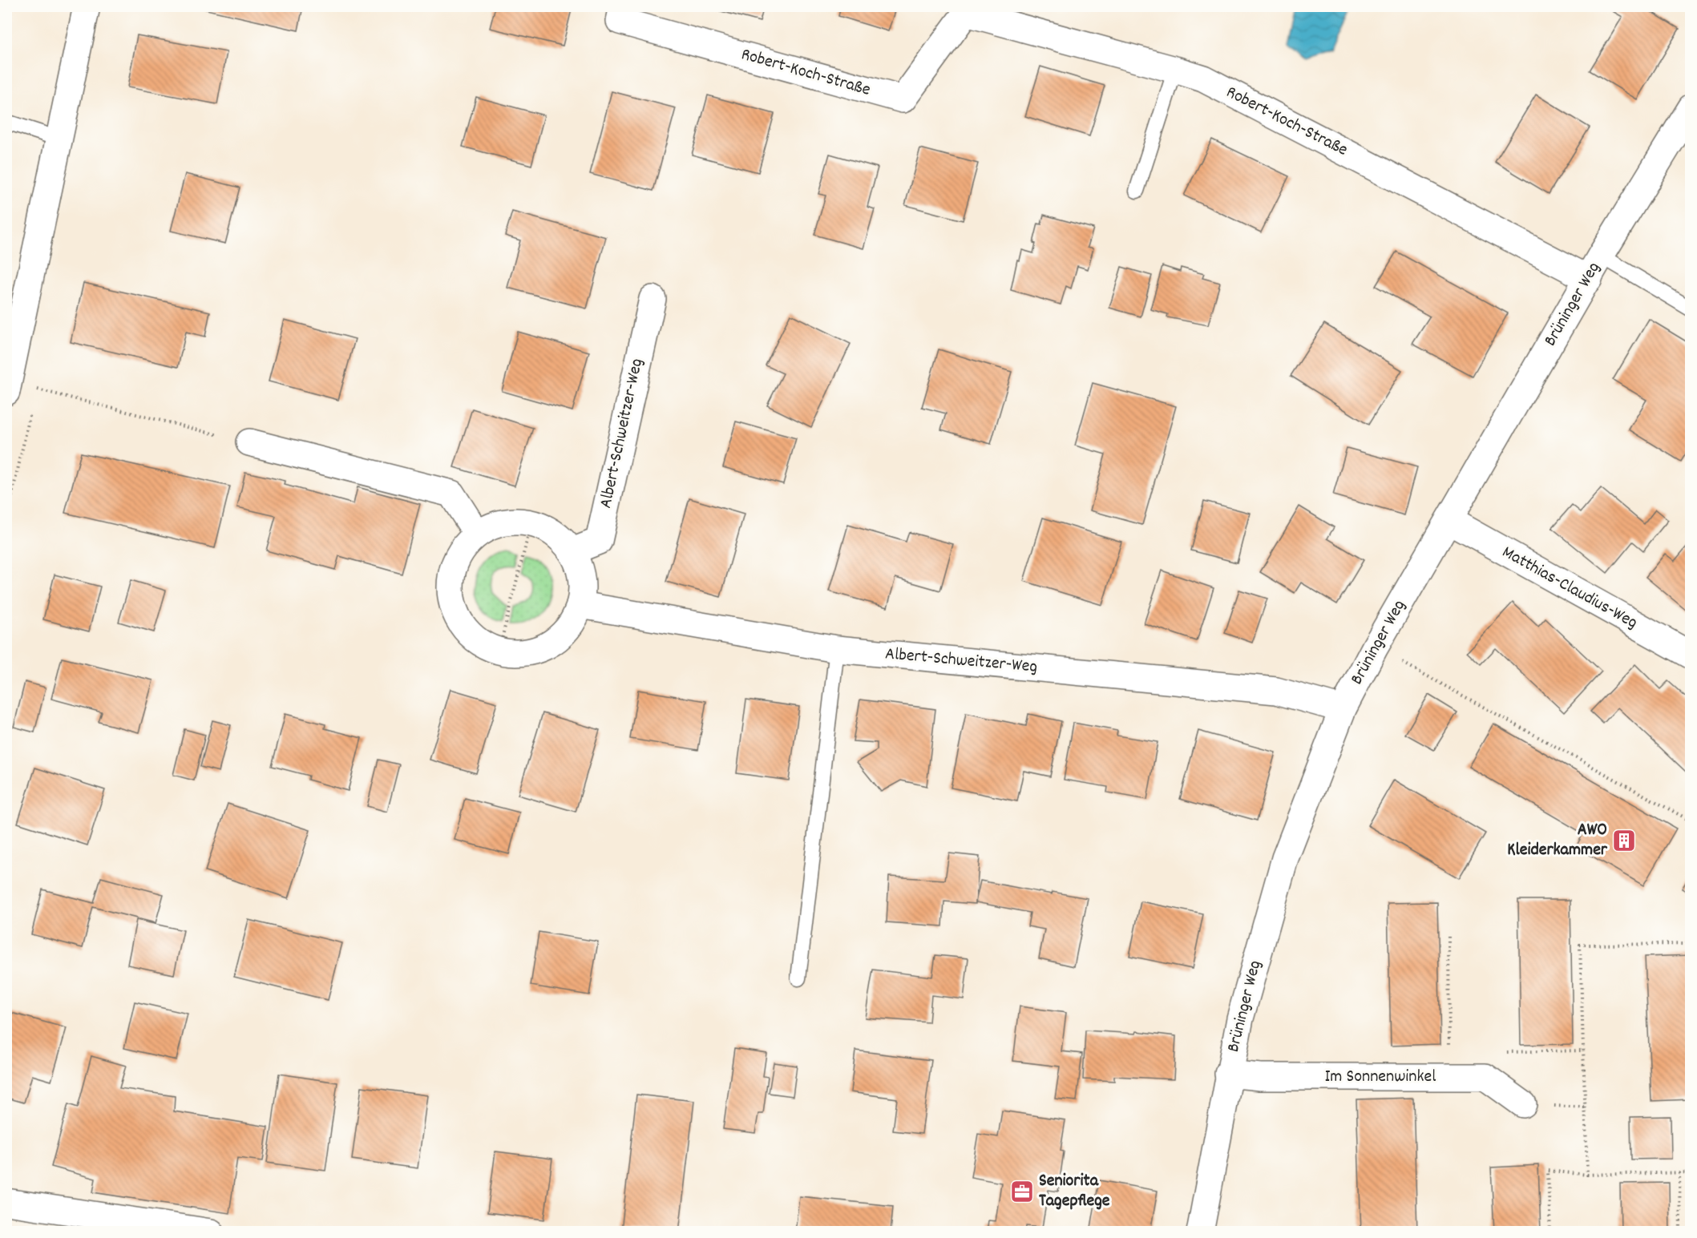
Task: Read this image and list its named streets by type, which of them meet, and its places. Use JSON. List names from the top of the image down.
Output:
{
  "streets": {
    "street": [
      "Robert-Koch-Straße",
      "Brüninger Weg",
      "Albert-Schweitzer-Weg",
      "Matthias-Claudius-Weg",
      "Im Sonnenwinkel"
    ]
  },
  "crossings": [
    ["Robert-Koch-Straße", "Brüninger Weg"],
    ["Brüninger Weg", "Albert-Schweitzer-Weg"],
    ["Brüninger Weg", "Matthias-Claudius-Weg"],
    ["Brüninger Weg", "Im Sonnenwinkel"]
  ],
  "places": {
    "building": ["AWO Kleiderkammer"],
    "office": ["Seniorita Tagepflege"]
  }
}
